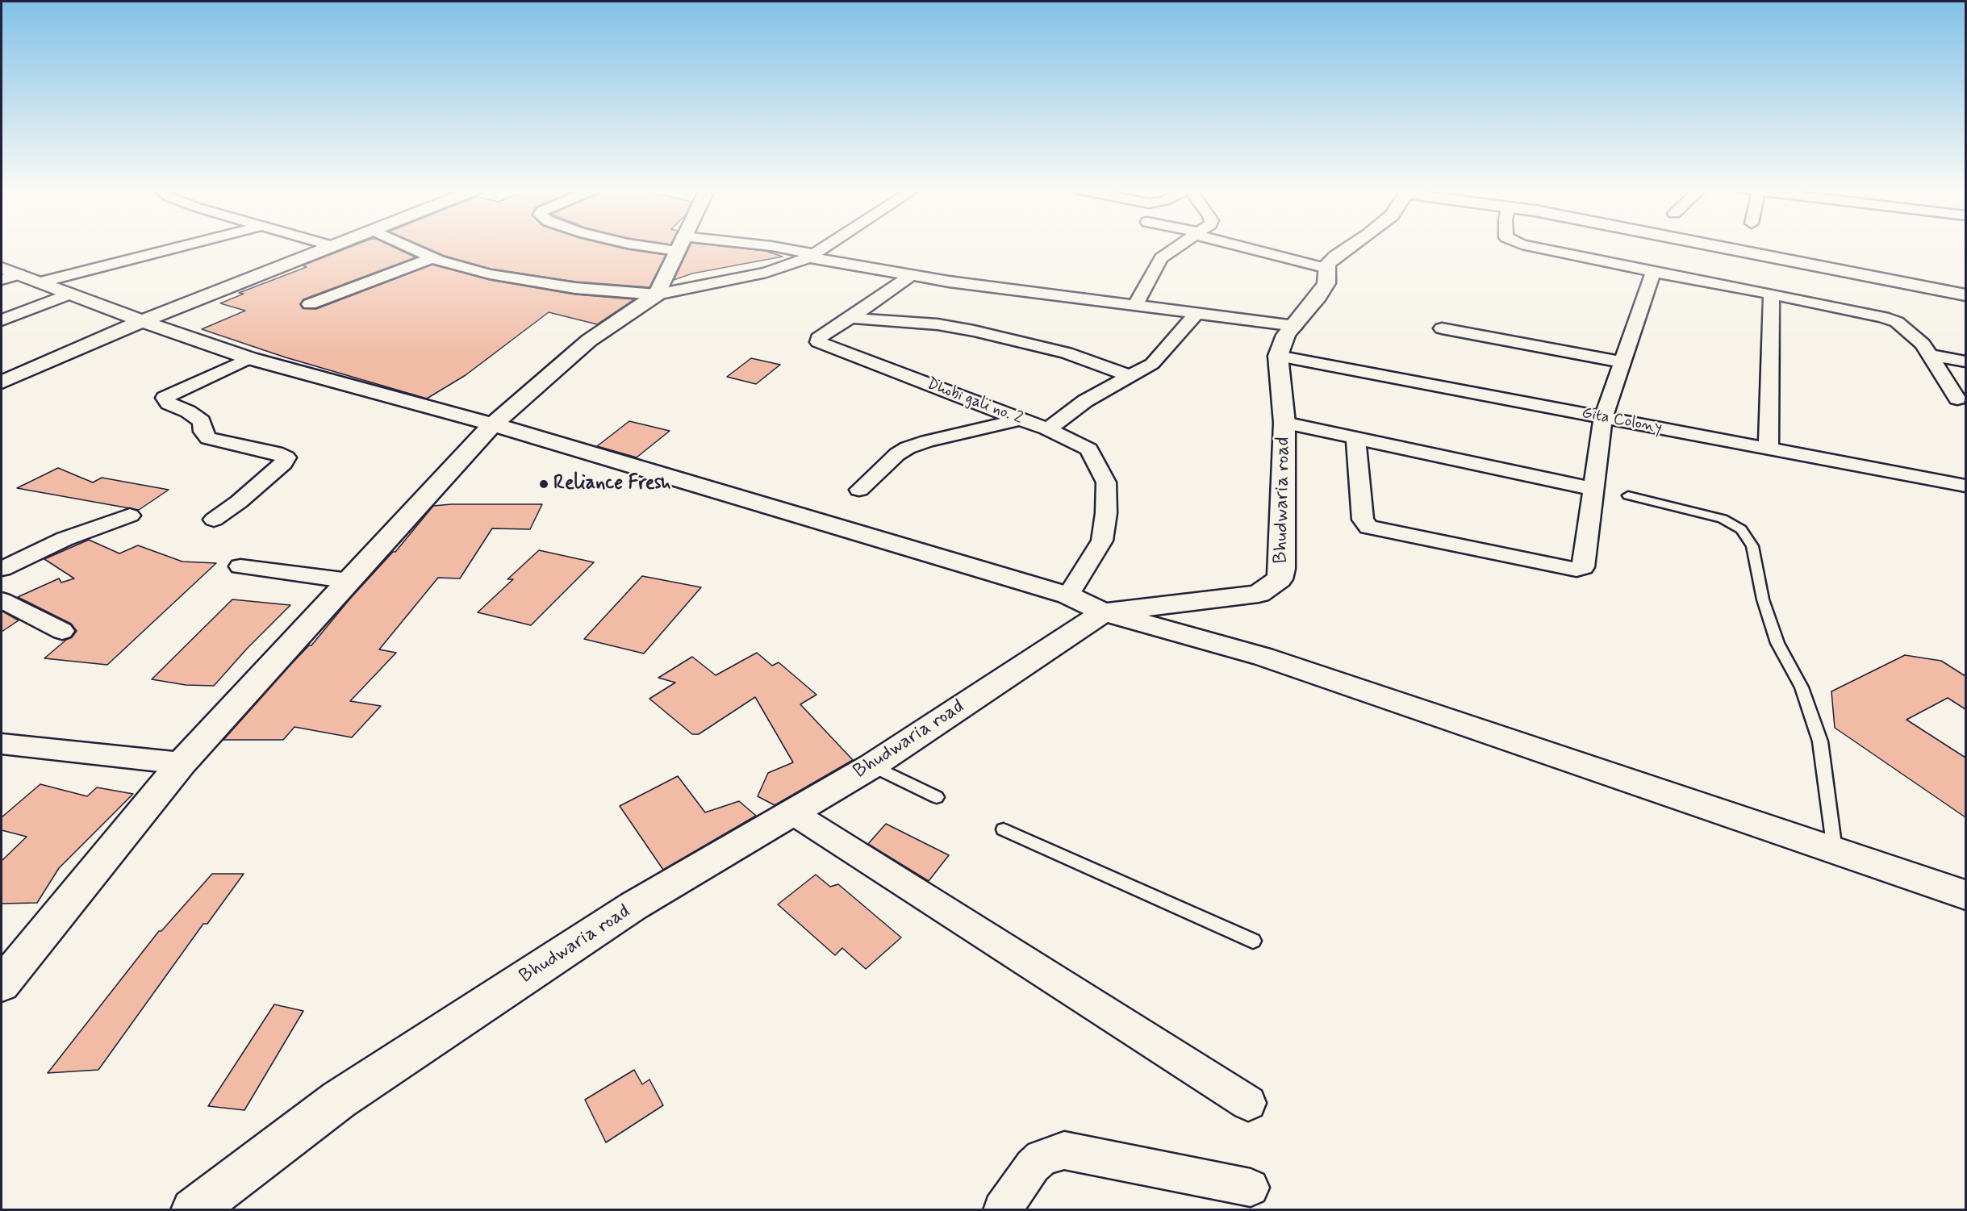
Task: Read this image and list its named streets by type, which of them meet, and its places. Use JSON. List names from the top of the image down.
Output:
{
  "streets": {
    "street": ["Dhobi gali no. 2", "Gita Colony", "Bhudwaria road"]
  },
  "crossings": [
    ["Gita Colony", "Bhudwaria road"]
  ],
  "places": ["Reliance Fresh"]
}
